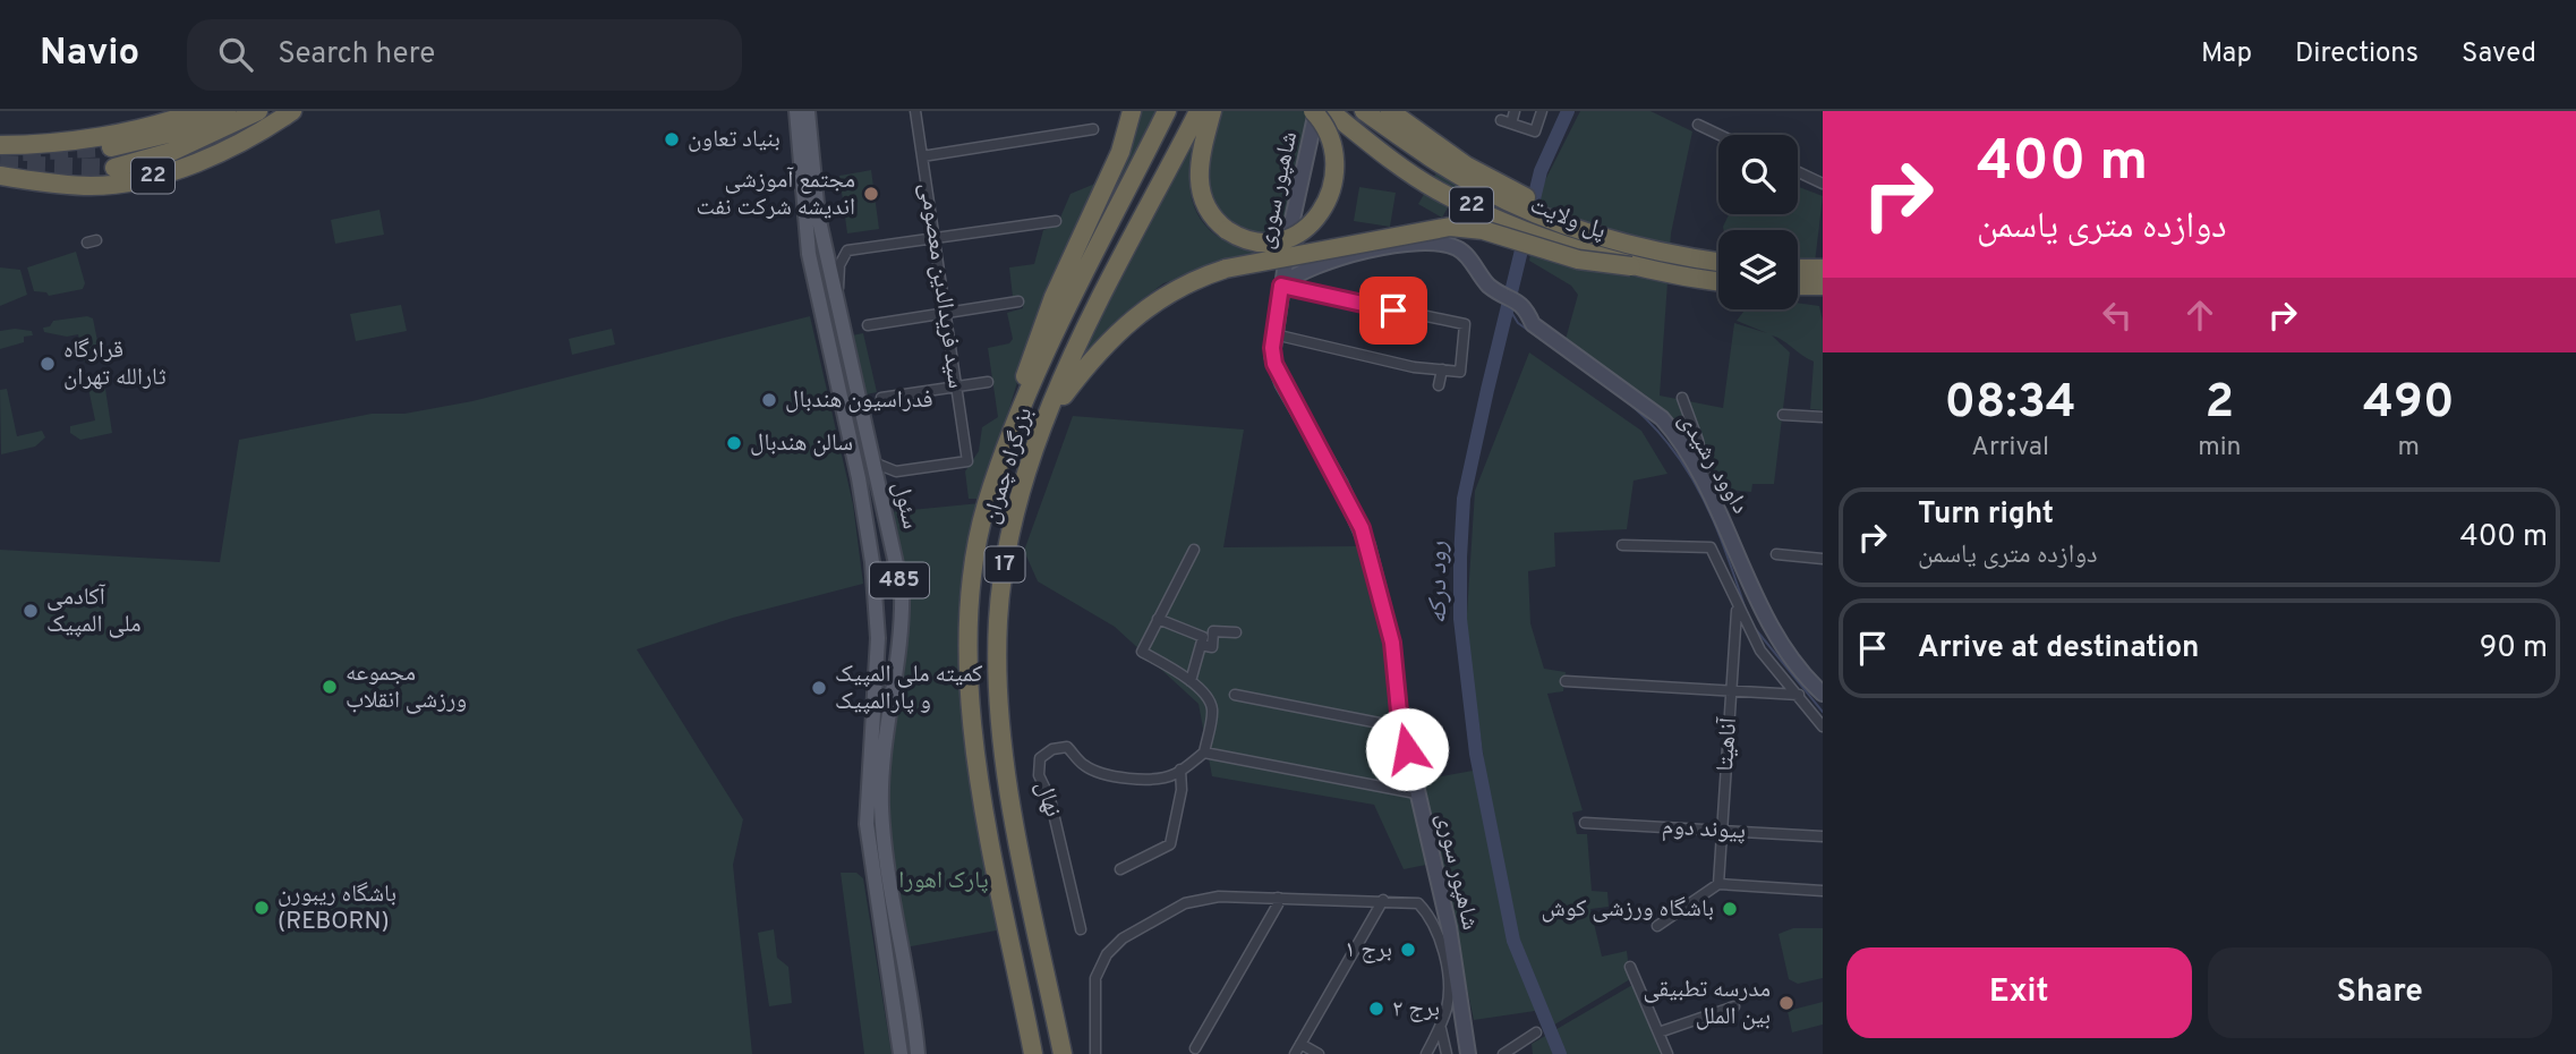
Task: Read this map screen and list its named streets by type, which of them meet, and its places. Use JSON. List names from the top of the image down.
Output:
{
  "streets": {
    "highway": [
      "22",
      "پل ولایت",
      "بزرگراه چمران",
      "17"
    ],
    "main road": ["سئول", "485"],
    "street": [
      "شاهپور سوری",
      "سید فریدالدین معصومی",
      "داوود رشیدی",
      "آناهیتا",
      "نهال",
      "پیوند دوم"
    ]
  },
  "crossings": [
    ["22", "پل ولایت"],
    ["شاهپور سوری", "داوود رشیدی"],
    ["سید فریدالدین معصومی", "سئول"],
    ["آناهیتا", "پیوند دوم"]
  ],
  "water": ["رود درکه"],
  "parks": ["پارک اهورا"],
  "places": [
    "بنیاد تعاون",
    "مجتمع آموزشی اندیشه شرکت نفت",
    "قرارگاه ثارالله تهران",
    "فدراسیون هندبال",
    "سالن هندبال",
    "آکادمی ملی المپیک",
    "مجموعه ورزشی انقلاب",
    "کمیته ملی المپیک و پارالمپیک",
    "باشگاه ریبورن (REBORN)",
    "باشگاه ورزشی کوش",
    "برج ۱",
    "مدرسه تطبیقی بین الملل",
    "برج ۲"
  ],
  "page": {
    "header": "Navio",
    "search": "Search here",
    "nav": ["Map", "Directions", "Saved"],
    "turn": ["400 m", "دوازده متری یاسمن"],
    "eta": [
      "08:34",
      "Arrival",
      "2",
      "min",
      "490",
      "m"
    ],
    "list": [
      {
        "name": "Turn right",
        "note": "دوازده متری یاسمن",
        "value": "400 m"
      },
      {
        "name": "Arrive at destination",
        "value": "90 m"
      }
    ],
    "buttons": ["Exit", "Share"]
  }
}
